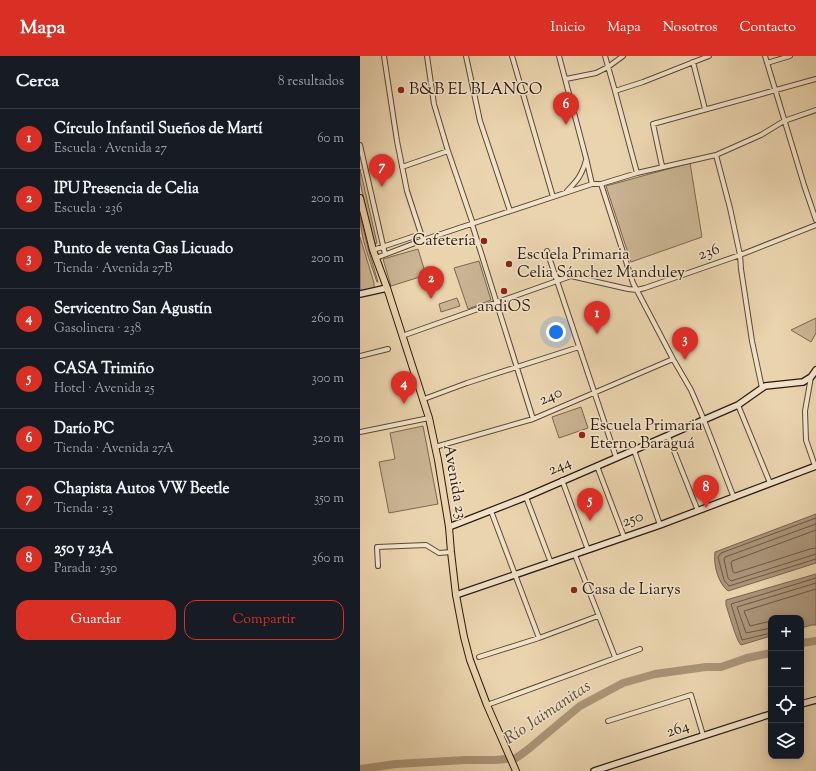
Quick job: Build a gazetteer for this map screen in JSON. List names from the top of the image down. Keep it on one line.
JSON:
{"streets":{"main road":["Avenida 23"],"street":["236","240","244","250","264"]},"crossings":[["240","Avenida 23"],["244","Avenida 23"],["Avenida 23","250"]],"water":["Río Jaimanitas"],"places":["B&B EL BLANCO","Cafetería","Escuela Primaria Celia Sánchez Manduley","andiOS","Escuela Primaria Eterno Baraguá","Casa de Liarys"],"page":{"header":"Mapa","nav":["Inicio","Mapa","Nosotros","Contacto"],"heading":["Cerca","8 resultados"],"pins":["6","7","2","1","3","4","8","5"],"list":[{"mark":"1","name":"Círculo Infantil Sueños de Martí","note":"Escuela · Avenida 27","value":"60 m"},{"mark":"2","name":"IPU Presencia de Celia","note":"Escuela · 236","value":"200 m"},{"mark":"3","name":"Punto de venta Gas Licuado","note":"Tienda · Avenida 27B","value":"200 m"},{"mark":"4","name":"Servicentro San Agustín","note":"Gasolinera · 238","value":"260 m"},{"mark":"5","name":"CASA Trimiño","note":"Hotel · Avenida 25","value":"300 m"},{"mark":"6","name":"Darío PC","note":"Tienda · Avenida 27A","value":"320 m"},{"mark":"7","name":"Chapista Autos VW Beetle","note":"Tienda · 23","value":"350 m"},{"mark":"8","name":"250 y 23A","note":"Parada · 250","value":"360 m"}],"buttons":["Guardar","Compartir"],"map_buttons":["+","−"]}}
